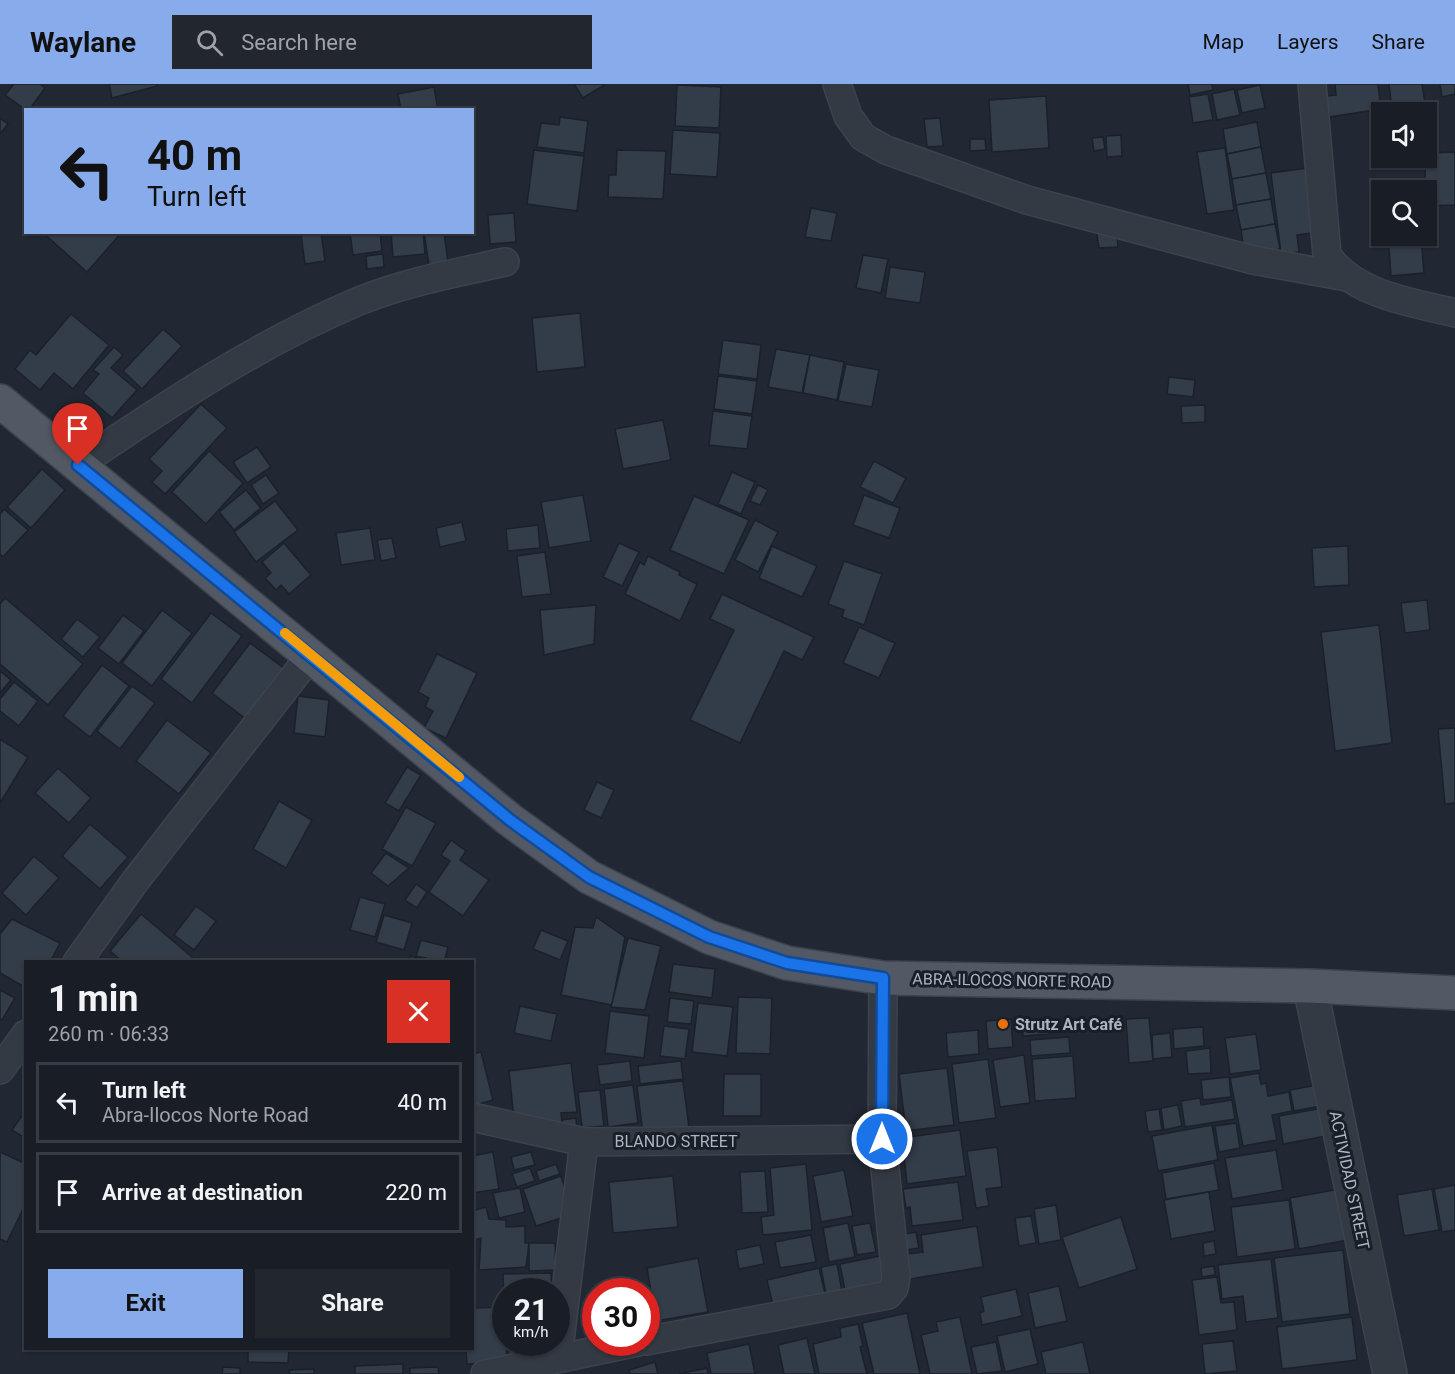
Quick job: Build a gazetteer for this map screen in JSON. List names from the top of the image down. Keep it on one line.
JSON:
{"streets":{"main road":["ABRA-ILOCOS NORTE ROAD"],"street":["BLANDO STREET","ACTIVIDAD STREET"]},"crossings":[["ABRA-ILOCOS NORTE ROAD","ACTIVIDAD STREET"]],"places":["Strutz Art Café"],"page":{"header":"Waylane","search":"Search here","nav":["Map","Layers","Share"],"turn":["40 m","Turn left"],"heading":["1 min","260 m · 06:33"],"list":[{"name":"Turn left","note":"Abra-Ilocos Norte Road","value":"40 m"},{"name":"Arrive at destination","value":"220 m"}],"buttons":["Exit","Share"],"speed":"21 km/h","limit":"30"}}
